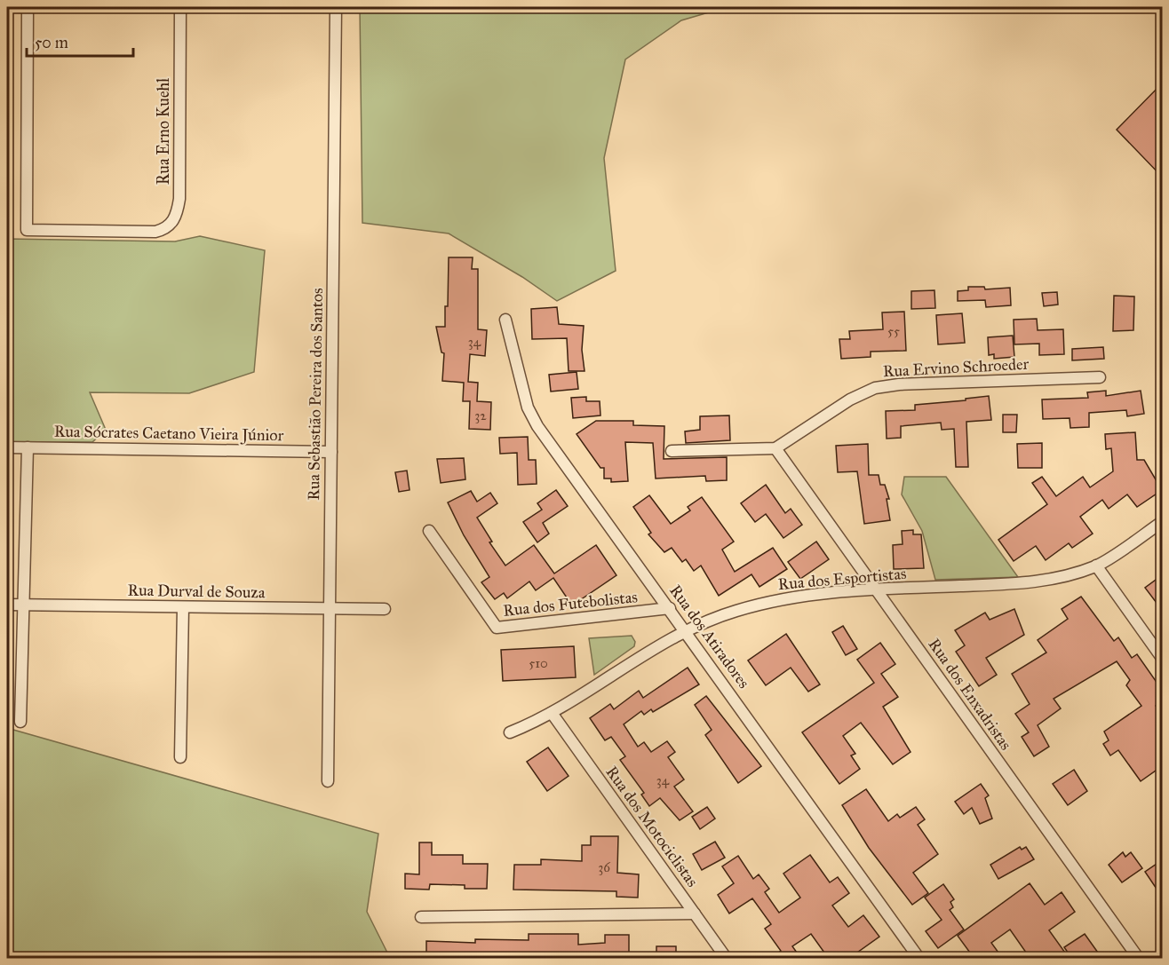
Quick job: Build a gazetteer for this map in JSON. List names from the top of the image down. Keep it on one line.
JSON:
{"streets":{"street":["Rua Erno Kuehl","Rua Ervino Schroeder","Rua Sebastião Pereira dos Santos","Rua Sócrates Caetano Vieira Júnior","Rua dos Esportistas","Rua Durval de Souza","Rua dos Futebolistas","Rua dos Atiradores","Rua dos Enxadristas","Rua dos Motociclistas"]},"crossings":[["Rua Ervino Schroeder","Rua dos Enxadristas"],["Rua Sebastião Pereira dos Santos","Rua Sócrates Caetano Vieira Júnior"],["Rua Sebastião Pereira dos Santos","Rua Durval de Souza"],["Rua dos Esportistas","Rua dos Atiradores"],["Rua dos Esportistas","Rua dos Enxadristas"],["Rua dos Esportistas","Rua dos Motociclistas"],["Rua dos Futebolistas","Rua dos Atiradores"]],"house_numbers":["55","34","32","510","34","36"],"scale_bar":"50 m"}
